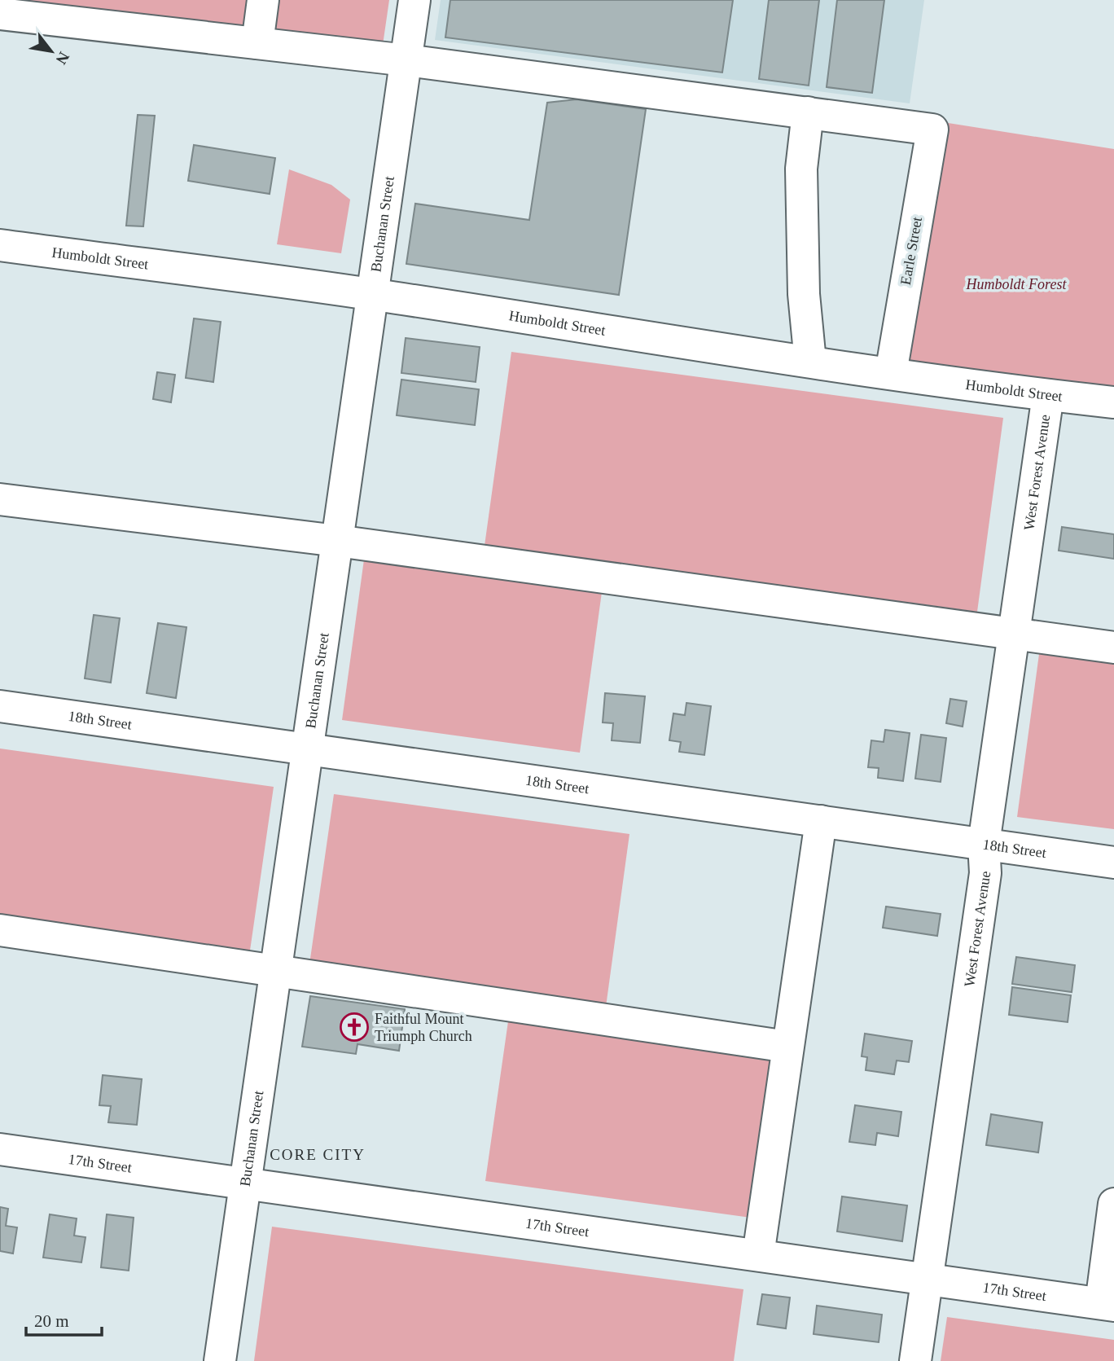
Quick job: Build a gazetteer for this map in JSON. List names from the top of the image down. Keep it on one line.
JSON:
{"streets":{"street":["Buchanan Street","Earle Street","Humboldt Street","West Forest Avenue","18th Street","17th Street"]},"crossings":[["Buchanan Street","Humboldt Street"],["Buchanan Street","18th Street"],["Buchanan Street","17th Street"],["Earle Street","Humboldt Street"],["Humboldt Street","West Forest Avenue"],["West Forest Avenue","18th Street"],["West Forest Avenue","17th Street"]],"districts":["CORE CITY"],"parks":["Humboldt Forest"],"places":{"church":["Faithful Mount Triumph Church"]},"scale_bar":"20 m","north":"bottom right"}
